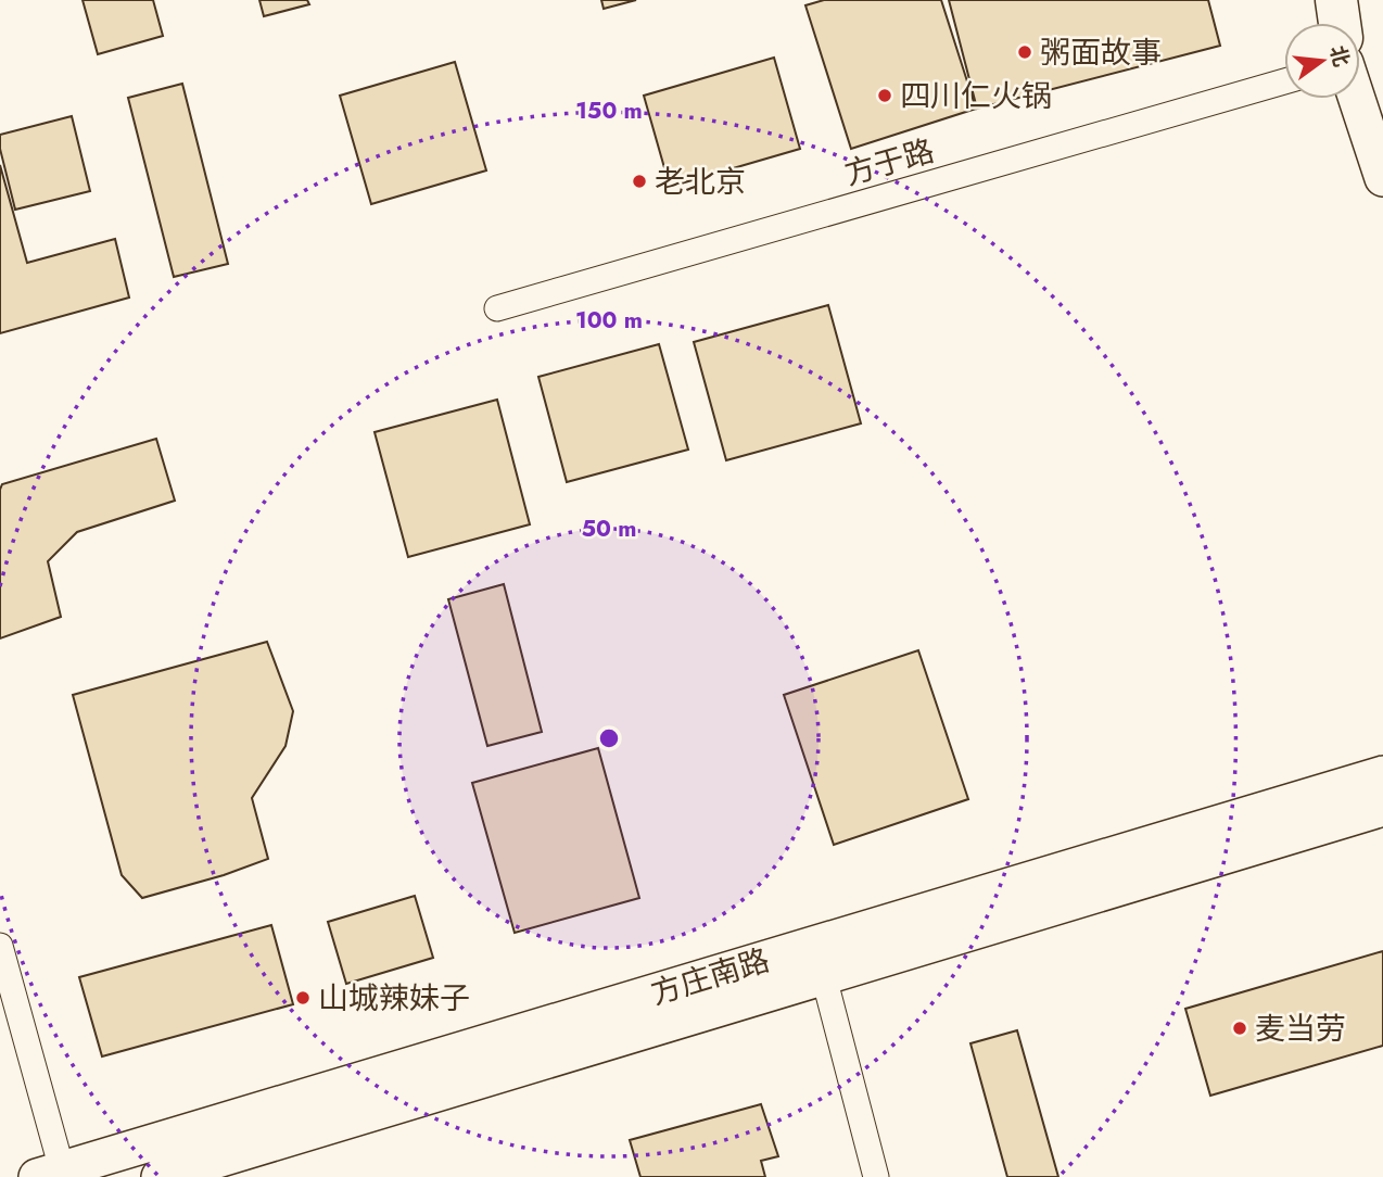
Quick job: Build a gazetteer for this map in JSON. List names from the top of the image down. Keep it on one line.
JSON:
{"streets":{"main road":["方庄南路"],"street":["方于路"]},"places":["粥面故事","四川仁火锅","老北京","山城辣妹子","麦当劳"],"north":"right","rings":["150 m","100 m","50 m"]}
